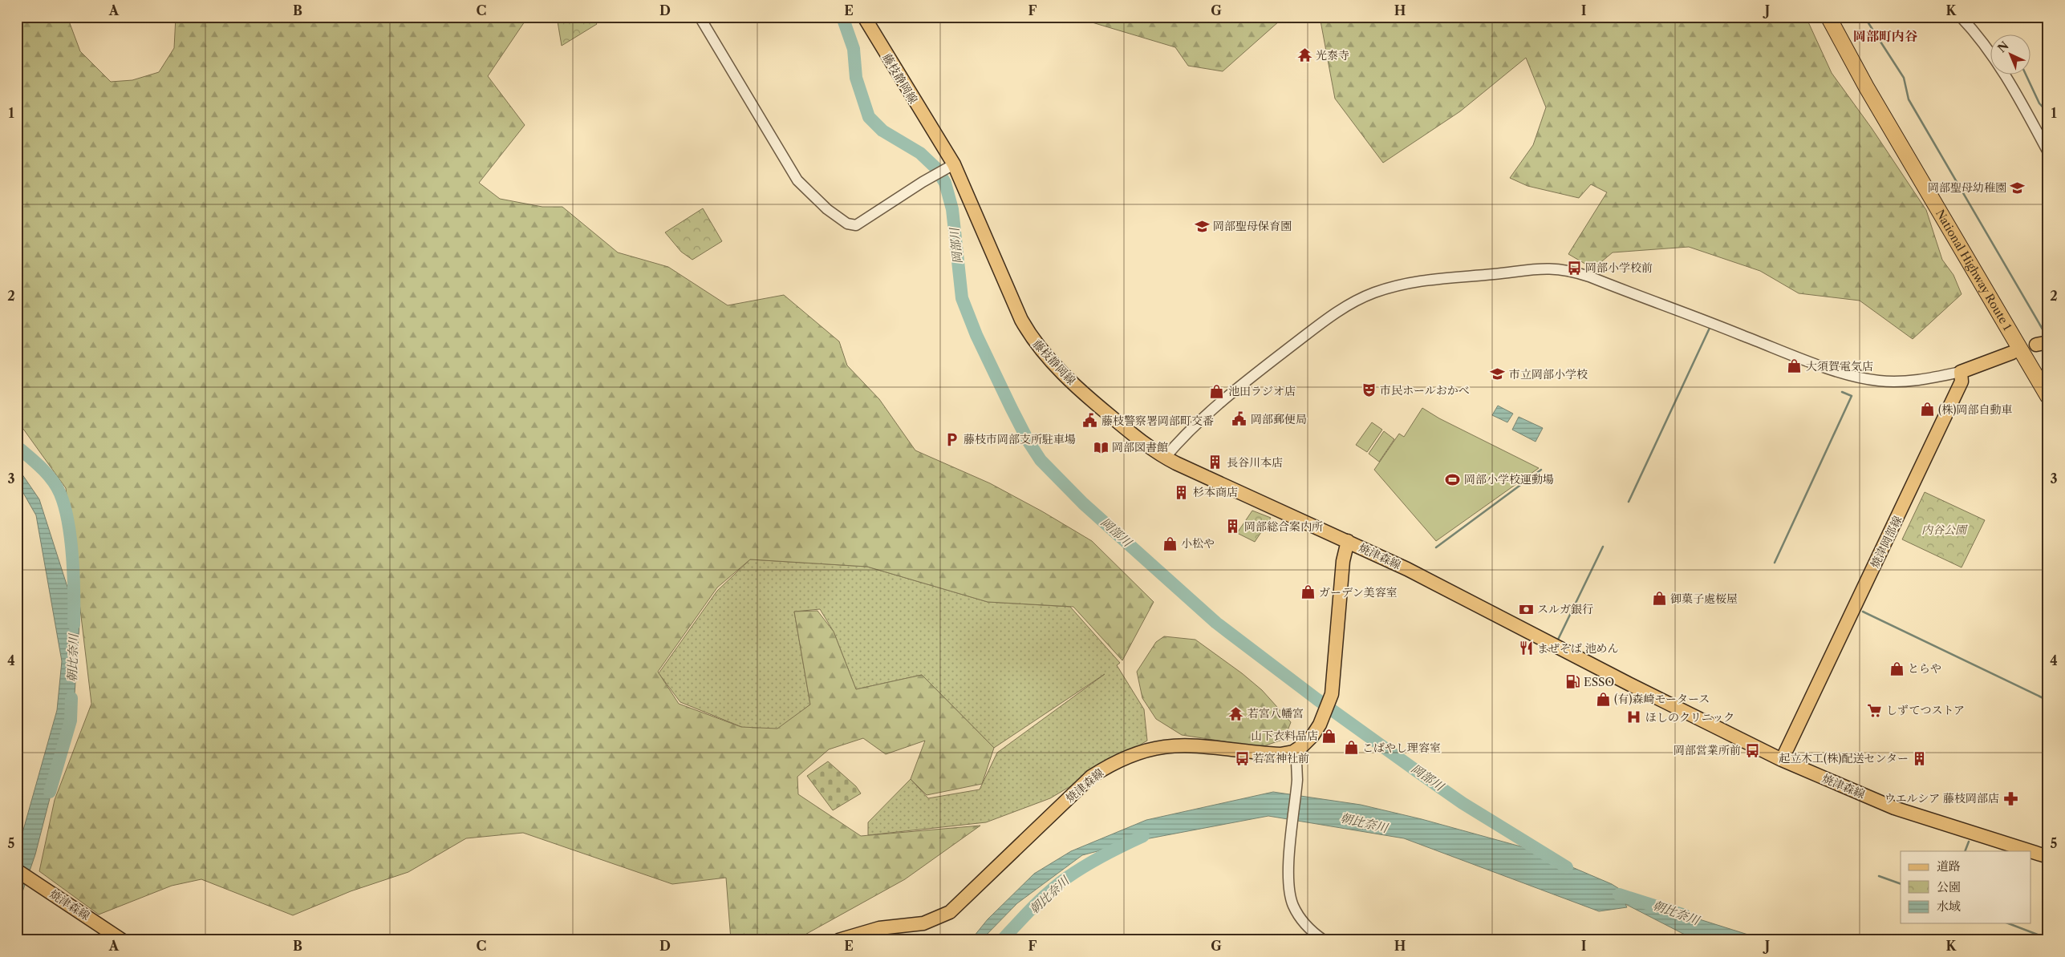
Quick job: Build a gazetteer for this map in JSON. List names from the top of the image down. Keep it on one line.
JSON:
{"streets":{"highway":["National Highway Route 1"],"main road":["藤枝静岡線","焼津岡部線","焼津森線"]},"crossings":[["藤枝静岡線","焼津森線"],["焼津岡部線","焼津森線"]],"districts":["岡部町内谷"],"water":["岡部川","朝比奈川"],"parks":["内谷公園"],"places":{"temple":["光泰寺","若宮八幡宮"],"school or university":["岡部聖母幼稚園","岡部聖母保育園","市立岡部小学校"],"bus stop":["岡部小学校前","岡部営業所前","若宮神社前"],"shop":["大須賀電気店","池田ラジオ店","(株)岡部自動車","小松や","ガーデン美容室","御菓子處桜屋","とらや","(有)森崎モータース","山下衣料品店","こばやし理容室"],"theatre":["市民ホールおかべ"],"public building":["岡部郵便局","藤枝警察署岡部町交番"],"parking":["藤枝市岡部支所駐車場"],"library":["岡部図書館"],"building":["長谷川本店","杉本商店","岡部総合案内所","起立木工(株)配送センター"],"sports":["岡部小学校運動場"],"bank":["スルガ銀行"],"restaurant":["まぜそば 池めん"],"fuel station":["ESSO"],"supermarket":["しずてつストア"],"hospital":["ほしのクリニック"],"pharmacy":["ウエルシア 藤枝岡部店"]},"legend":["道路","公園","水域"],"north":"top left","grid":{"columns":["A","B","C","D","E","F","G","H","I","J","K"],"rows":["1","2","3","4","5"]}}
